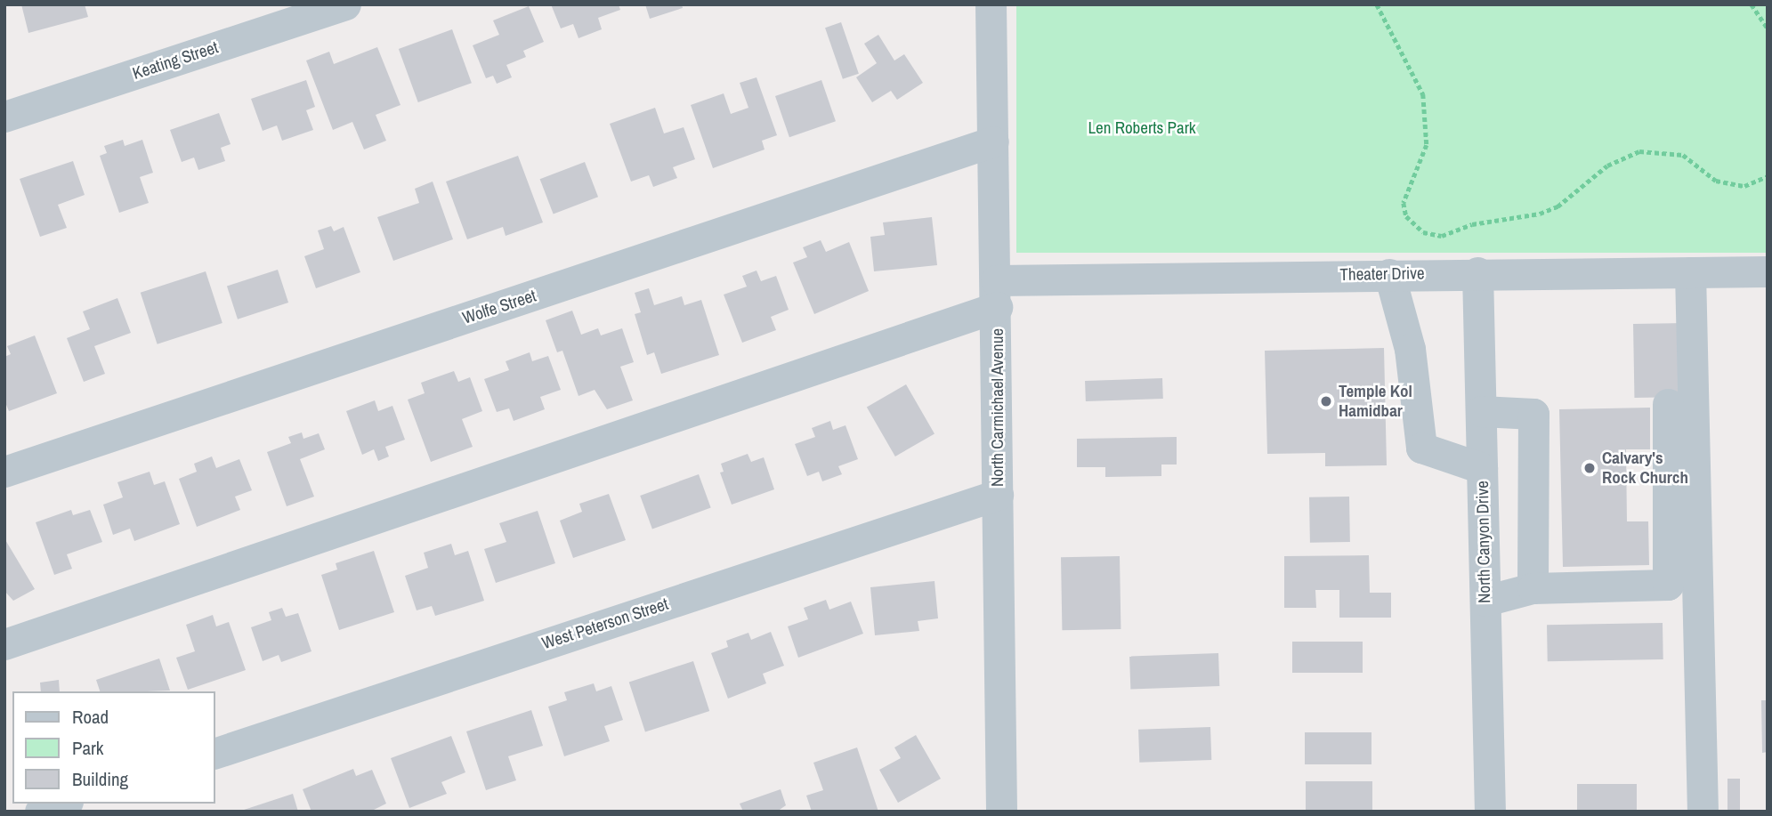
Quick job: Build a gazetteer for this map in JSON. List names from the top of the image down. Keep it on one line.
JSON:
{"streets":{"street":["Keating Street","Theater Drive","Wolfe Street","North Carmichael Avenue","North Canyon Drive","West Peterson Street"]},"crossings":[["Theater Drive","North Carmichael Avenue"],["Theater Drive","North Canyon Drive"],["Wolfe Street","North Carmichael Avenue"],["North Carmichael Avenue","West Peterson Street"]],"parks":["Len Roberts Park"],"places":["Temple Kol Hamidbar","Calvary's Rock Church"],"legend":["Road","Park","Building"]}
